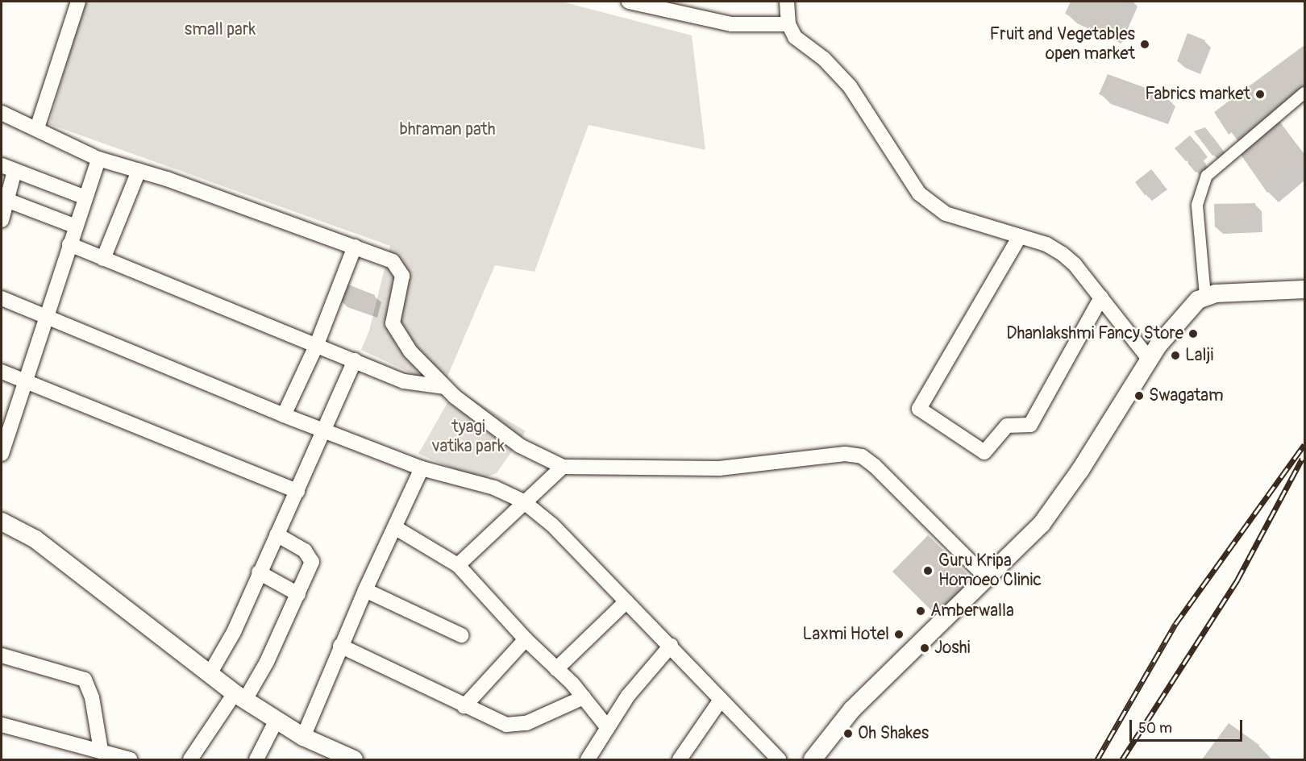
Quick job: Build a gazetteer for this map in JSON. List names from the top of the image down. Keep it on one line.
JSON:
{"parks":["small park","bhraman path","tyagi vatika park"],"places":["Fruit and Vegetables open market","Fabrics market","Dhanlakshmi Fancy Store","Lalji","Swagatam","Guru Kripa Homoeo Clinic","Amberwalla","Laxmi Hotel","Joshi","Oh Shakes"],"scale_bar":"50 m"}
